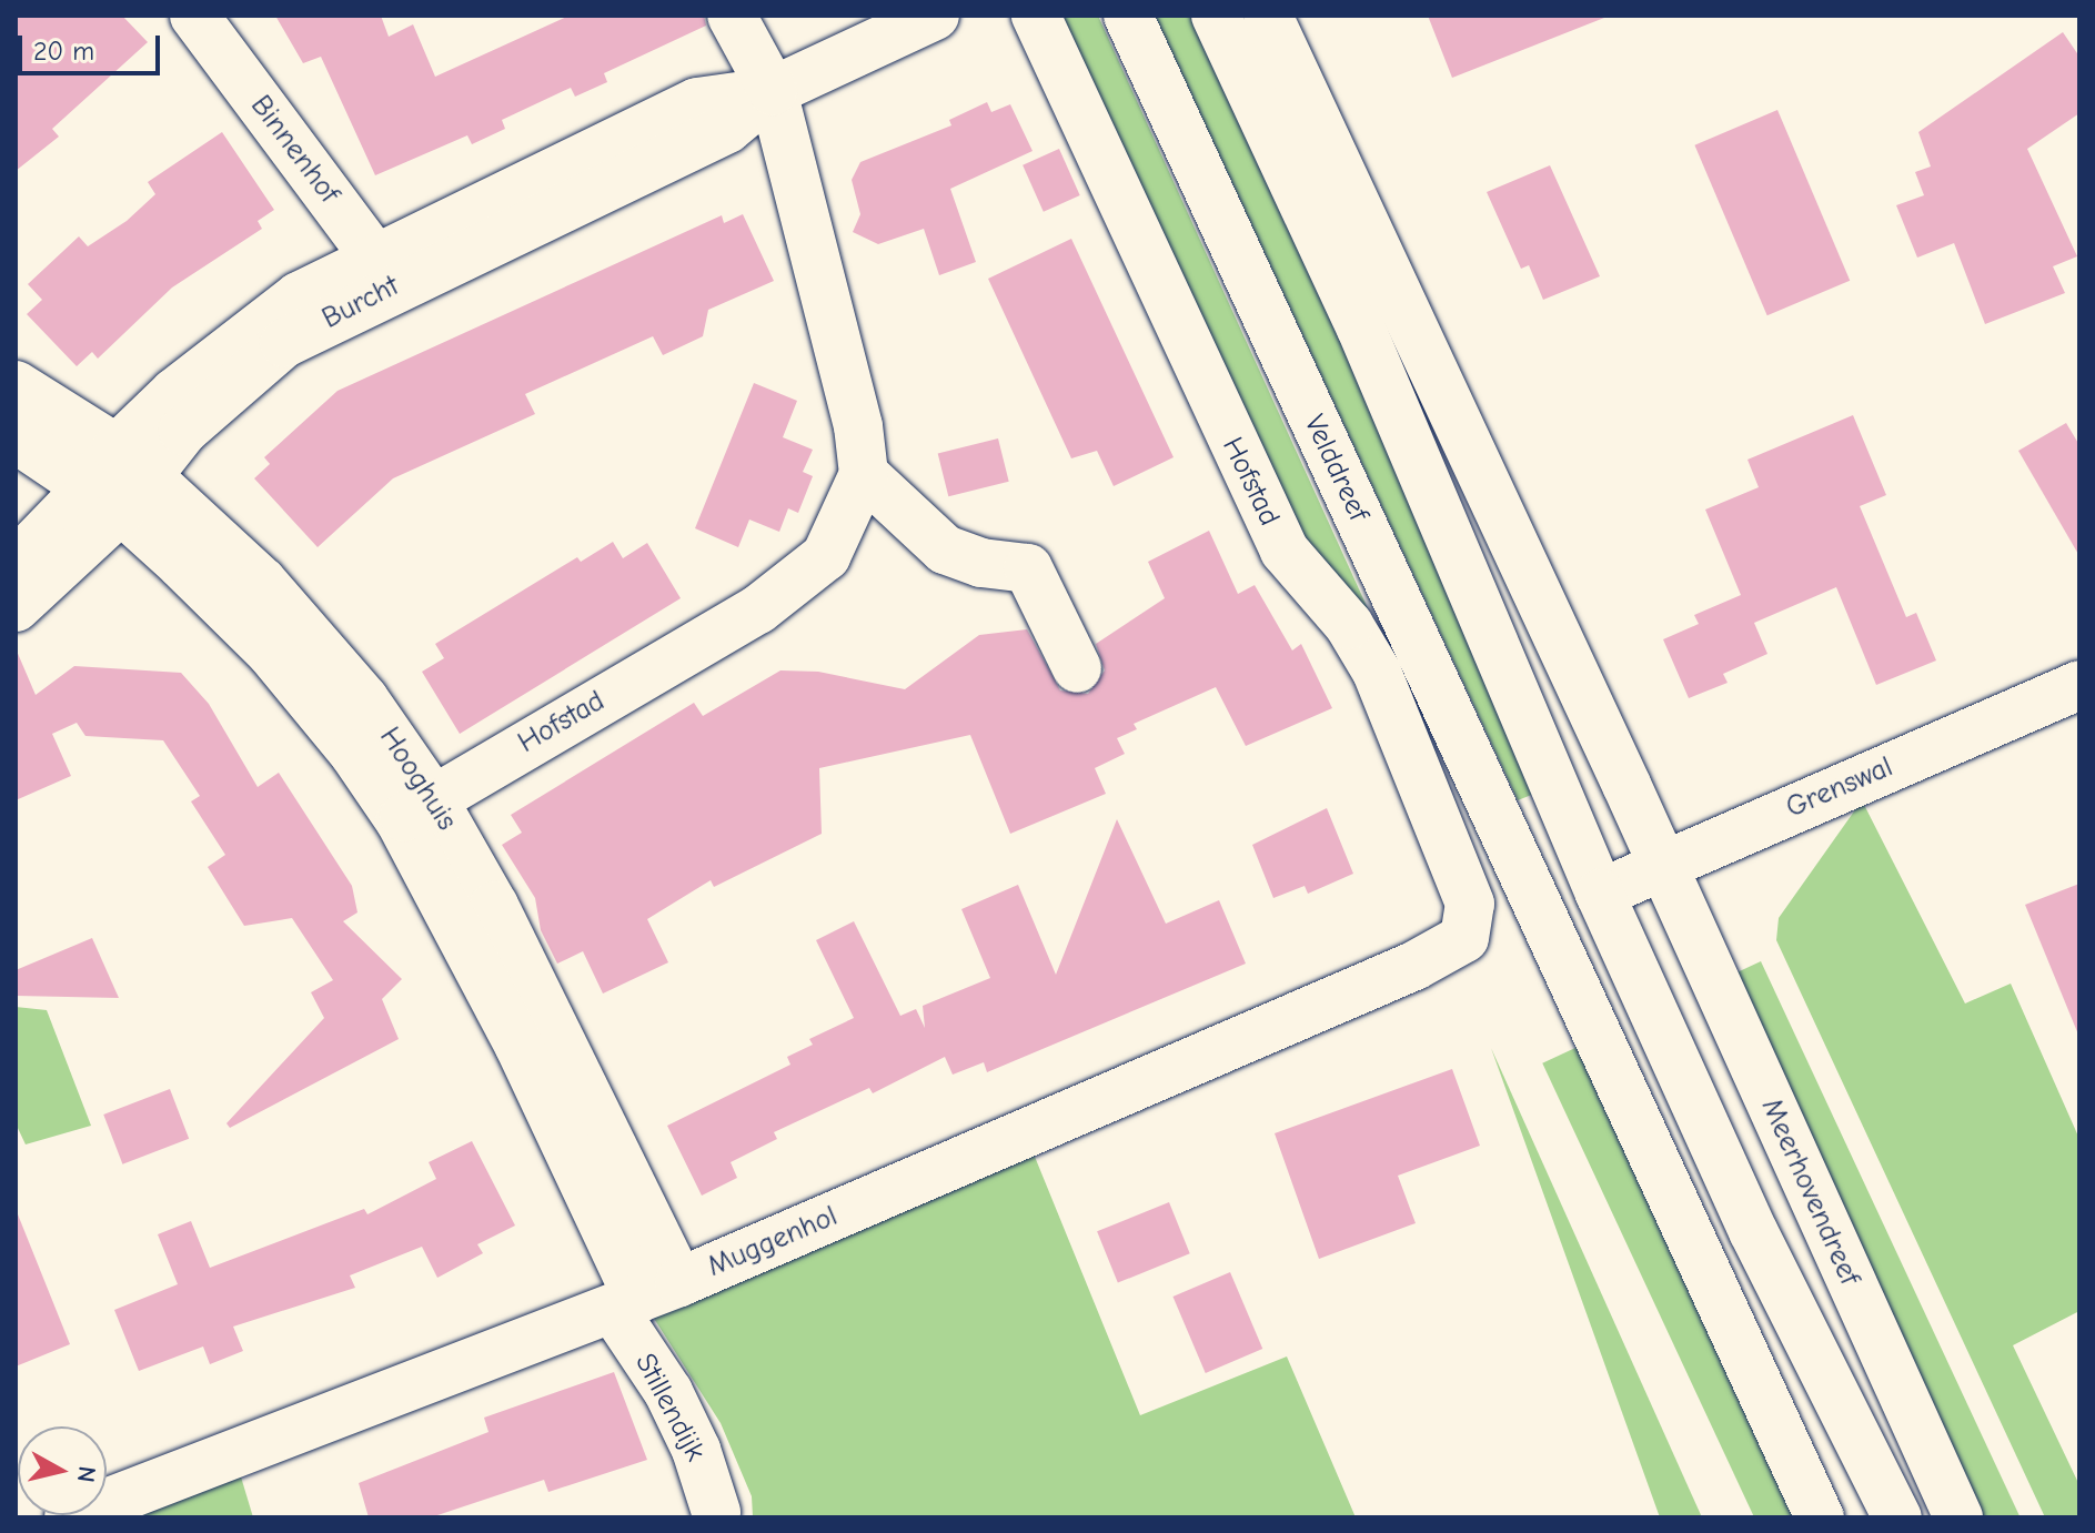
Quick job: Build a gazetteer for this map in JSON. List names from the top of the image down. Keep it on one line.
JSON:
{"streets":{"street":["Binnenhof","Burcht","Velddreef","Hofstad","Hooghuis","Grenswal","Meerhovendreef","Muggenhol","Stillendijk"]},"crossings":[["Binnenhof","Burcht"],["Burcht","Hooghuis"],["Hofstad","Hooghuis"],["Hofstad","Muggenhol"],["Hooghuis","Muggenhol"],["Hooghuis","Stillendijk"],["Grenswal","Meerhovendreef"],["Muggenhol","Stillendijk"]],"scale_bar":"20 m","north":"right"}
